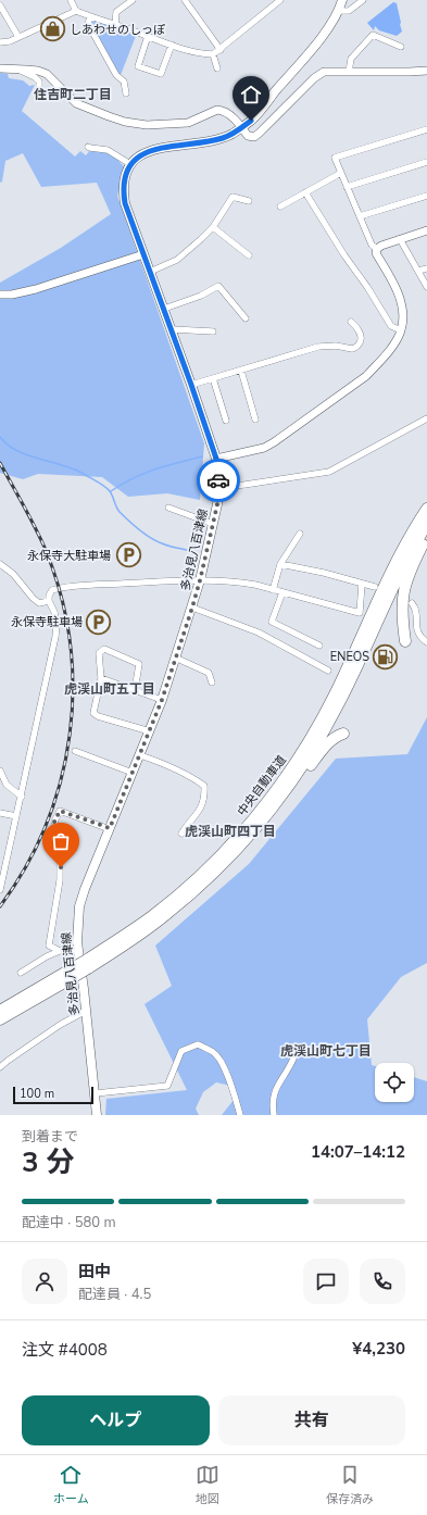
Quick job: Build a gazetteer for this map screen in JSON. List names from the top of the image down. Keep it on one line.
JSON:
{"streets":{"highway":["中央自動車道"],"main road":["多治見八百津線"]},"districts":["住吉町二丁目","虎渓山町五丁目","虎渓山町四丁目","虎渓山町七丁目"],"places":{"shop":["しあわせのしっぽ"],"parking":["永保寺大駐車場","永保寺駐車場"],"fuel station":["ENEOS"]},"scale_bar":"100 m","page":{"scale":"100 m","heading":["3 分","到着まで","14:07–14:12"],"panel":["田中","配達員 · 4.5","注文 #4008","¥4,230"],"bar":"配達中 · 580 m","buttons":["ヘルプ","共有"],"tabs":["ホーム","地図","保存済み"]}}
